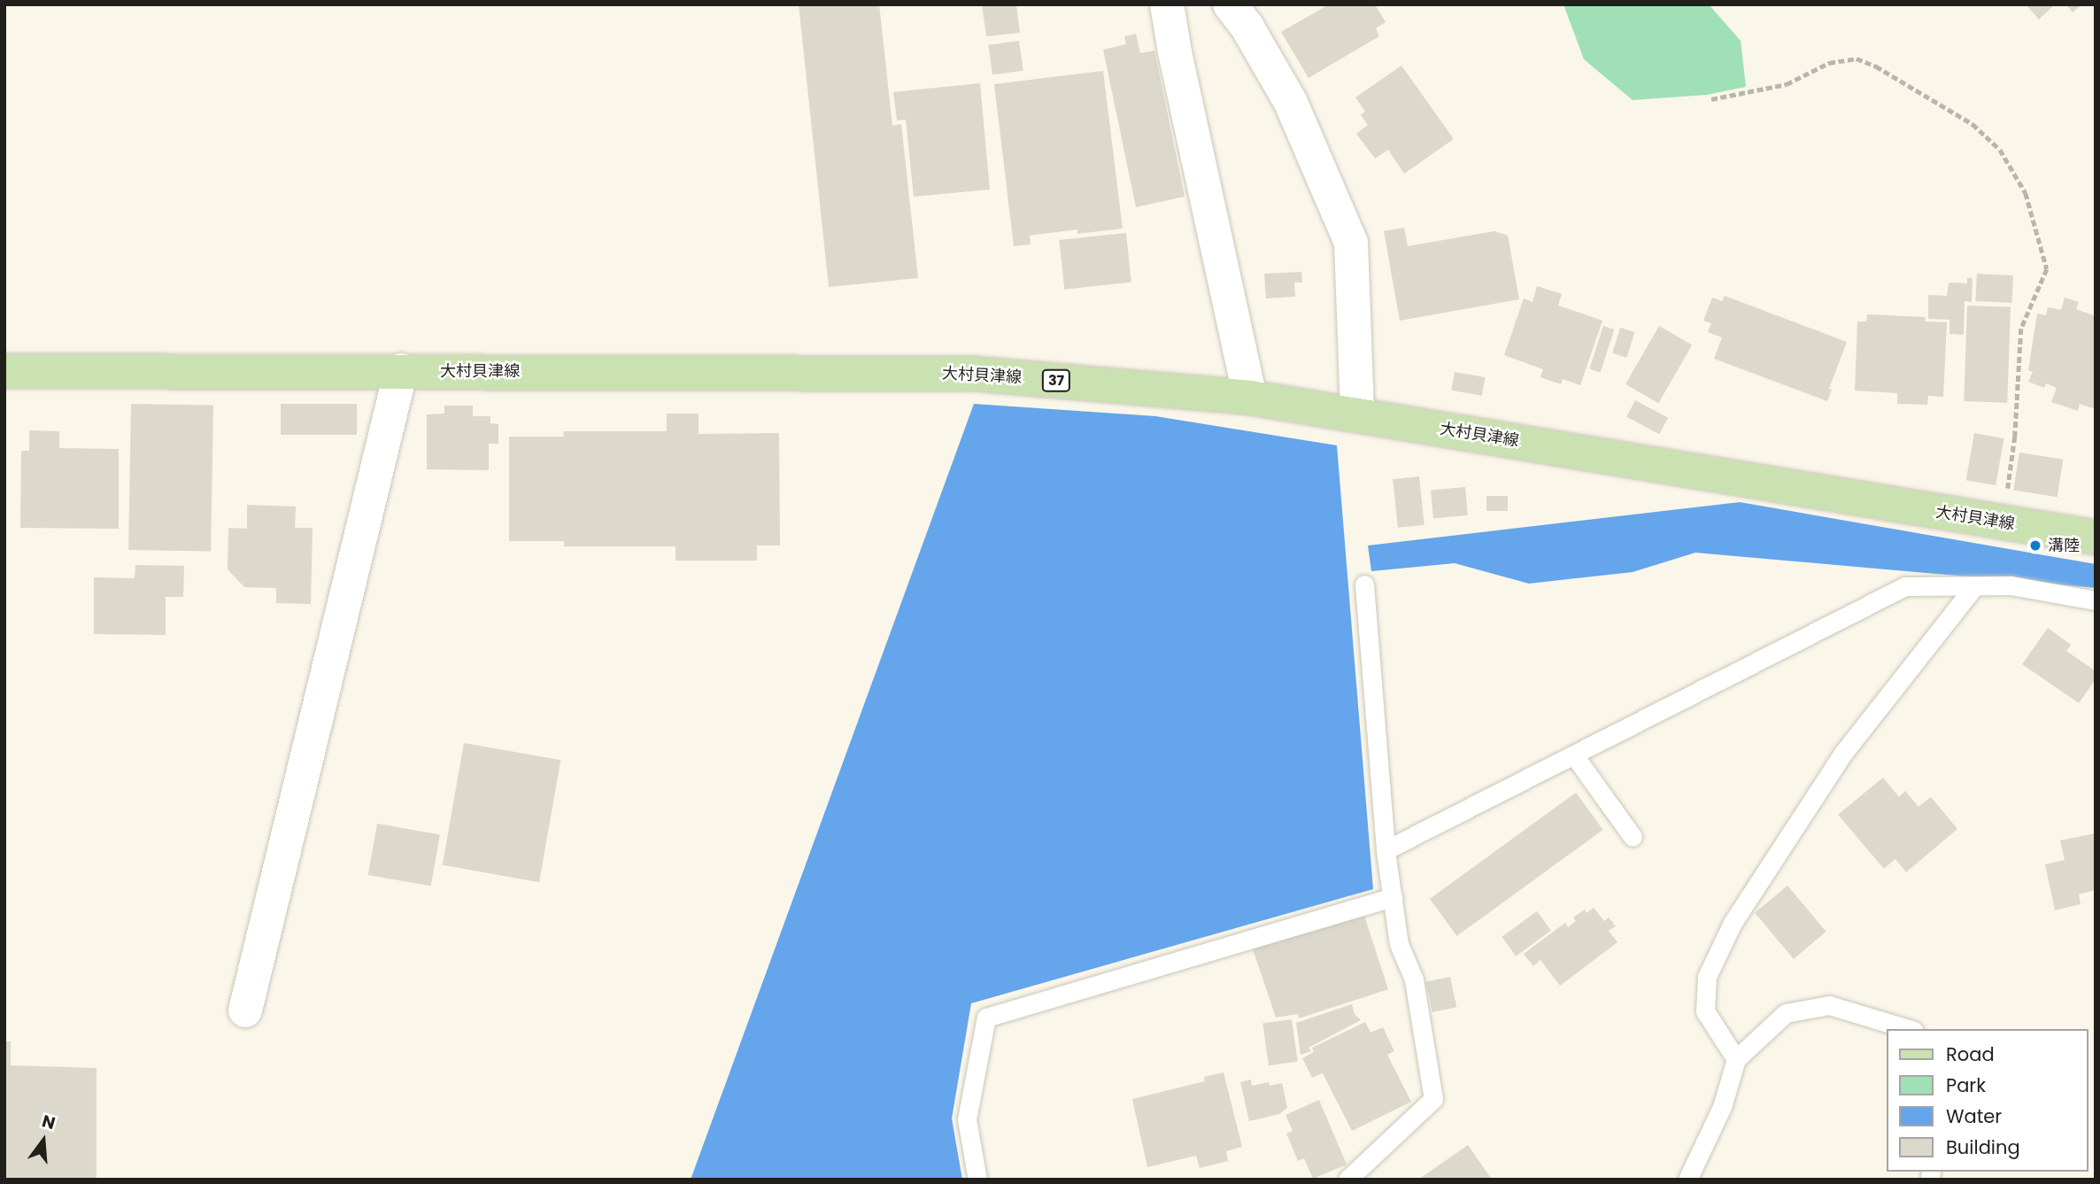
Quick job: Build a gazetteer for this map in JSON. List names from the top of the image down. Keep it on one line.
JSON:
{"streets":{"main road":["大村貝津線","37"]},"places":["溝陸"],"legend":["Road","Park","Water","Building"],"north":"top"}
